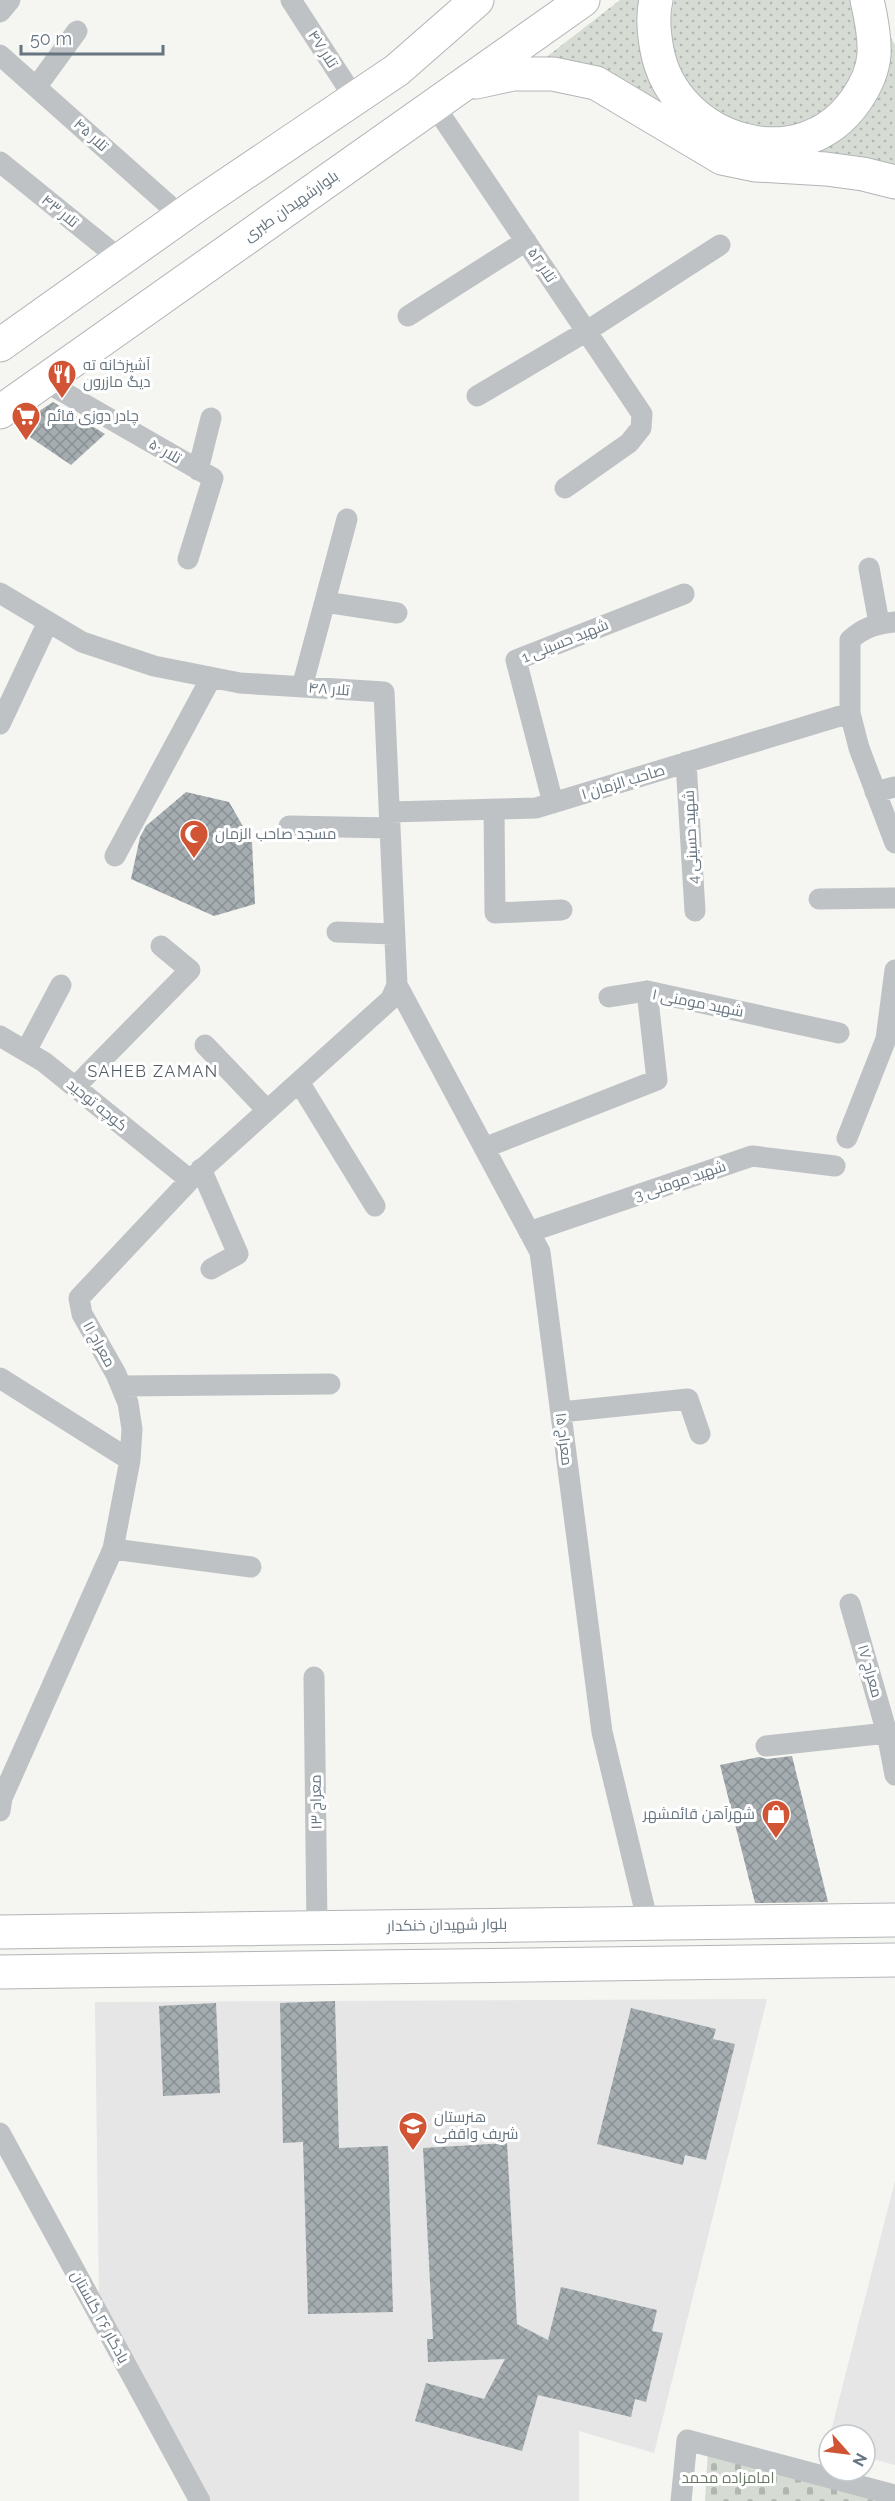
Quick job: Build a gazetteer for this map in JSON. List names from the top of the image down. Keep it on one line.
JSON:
{"streets":{"highway":["بلوارشهیدان طبری","بلوار شهیدان خنکدار"],"street":["تلار ۴۷","تلار ۴۵","تلار ۴۳","تلار ۵۲","تلار ۵۰","شهید حسینی 1","تلار ۴۸","صاحب الزمان ۱","شهید حسینی 4","شهید مومنی ۱","کوچه توحید","شهید مومنی 3","معراج ۱۱","معراج ۱۵","معراج ۱۷","معراج ۱۳","یادگار ۲۶ گلستان"]},"crossings":[["بلوارشهیدان طبری","تلار ۵۲"],["بلوارشهیدان طبری","تلار ۵۰"],["شهید حسینی 1","صاحب الزمان ۱"],["تلار ۴۸","صاحب الزمان ۱"],["تلار ۴۸","معراج ۱۱"],["تلار ۴۸","معراج ۱۵"],["صاحب الزمان ۱","شهید حسینی 4"],["شهید مومنی ۱","معراج ۱۵"],["کوچه توحید","معراج ۱۱"],["شهید مومنی 3","معراج ۱۵"],["معراج ۱۱","معراج ۱۵"],["معراج ۱۵","بلوار شهیدان خنکدار"],["معراج ۱۳","بلوار شهیدان خنکدار"]],"districts":["SAHEB ZAMAN"],"parks":["امامزاده محمد"],"places":{"restaurant":["آشپزخانه ته دیگ مازرون"],"supermarket":["چادر دوزی قائم"],"mosque":["مسجد صاحب الزمان"],"shop":["شهرآهن قائمشهر"],"school or university":["هنرستان شریف واقفی"]},"scale_bar":"50 m","north":"bottom right"}
